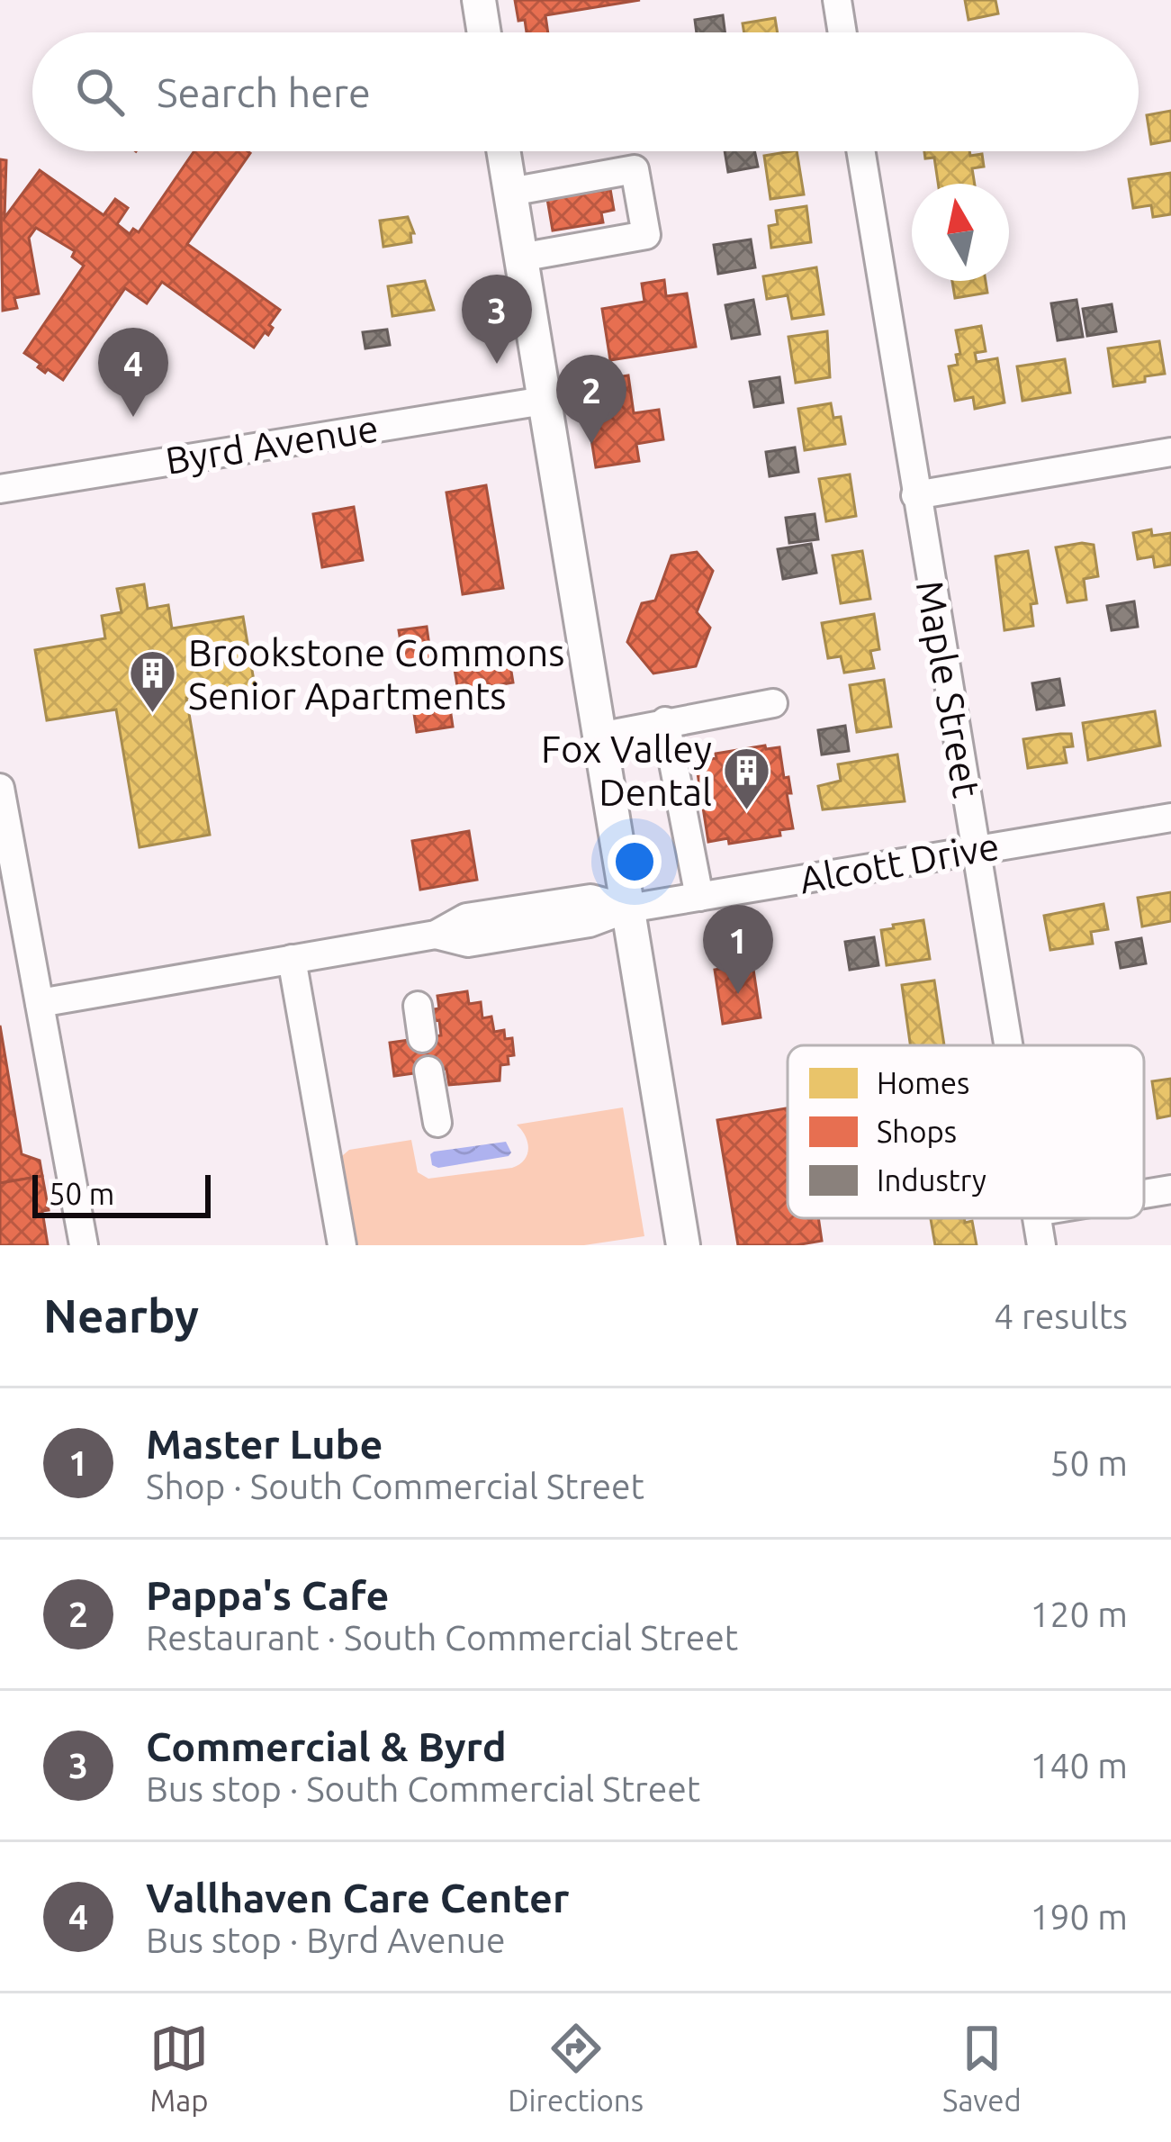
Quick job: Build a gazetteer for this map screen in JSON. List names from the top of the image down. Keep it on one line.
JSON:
{"streets":{"street":["Byrd Avenue","Maple Street","Alcott Drive"]},"crossings":[["Maple Street","Alcott Drive"]],"places":{"building":["Brookstone Commons Senior Apartments","Fox Valley Dental"]},"legend":["Homes","Shops","Industry"],"scale_bar":"50 m","north":"top","page":{"search":"Search here","pins":["3","4","2","1"],"scale":"50 m","heading":["Nearby","4 results"],"list":[{"mark":"1","name":"Master Lube","note":"Shop · South Commercial Street","value":"50 m"},{"mark":"2","name":"Pappa's Cafe","note":"Restaurant · South Commercial Street","value":"120 m"},{"mark":"3","name":"Commercial & Byrd","note":"Bus stop · South Commercial Street","value":"140 m"},{"mark":"4","name":"Vallhaven Care Center","note":"Bus stop · Byrd Avenue","value":"190 m"}],"nav":["Map","Directions","Saved"]}}
